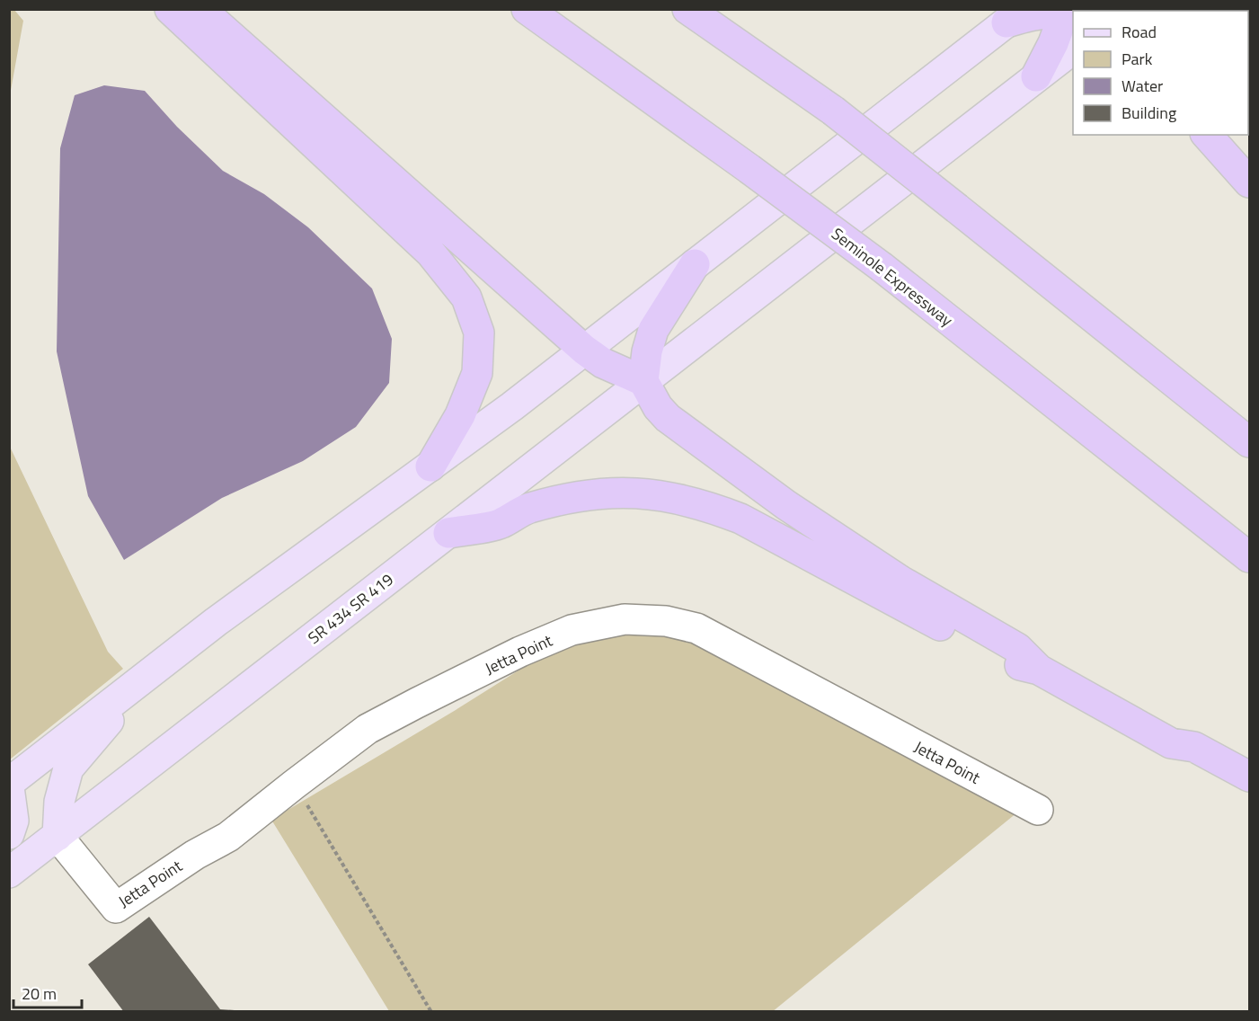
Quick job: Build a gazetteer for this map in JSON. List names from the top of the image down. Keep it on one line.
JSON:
{"streets":{"highway":["Seminole Expressway"],"main road":["SR 434 SR 419"],"street":["Jetta Point"]},"crossings":[["SR 434 SR 419","Jetta Point"]],"legend":["Road","Park","Water","Building"],"scale_bar":"20 m"}
